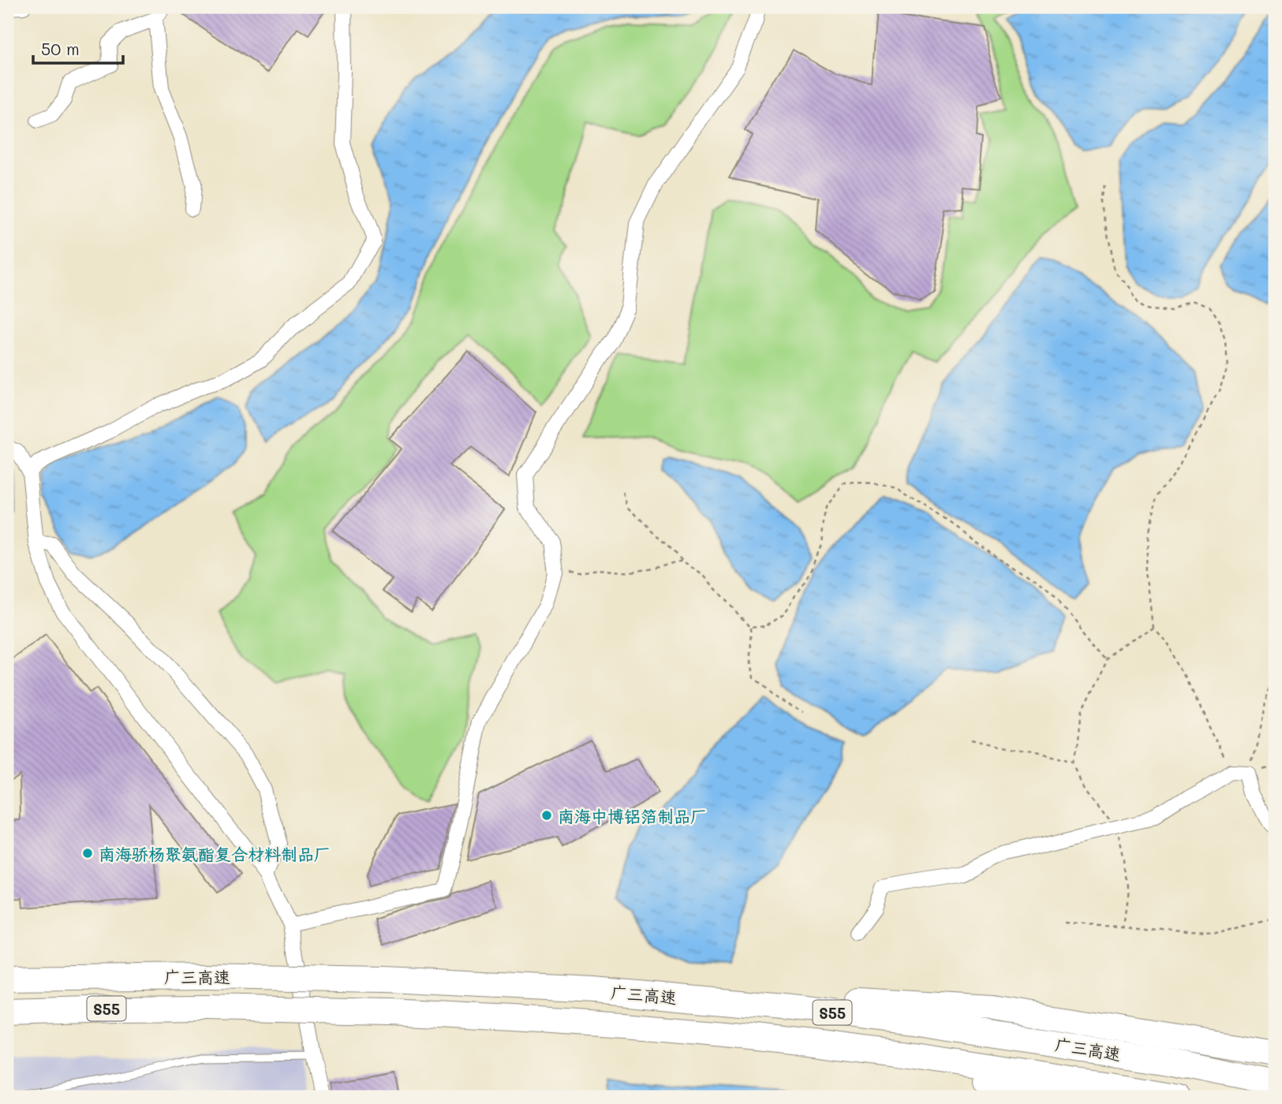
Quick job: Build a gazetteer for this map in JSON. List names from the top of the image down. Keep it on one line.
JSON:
{"streets":{"highway":["广三高速","S55"]},"places":["南海中博铝箔制品厂","南海骄杨聚氨酯复合材料制品厂"],"scale_bar":"50 m"}
